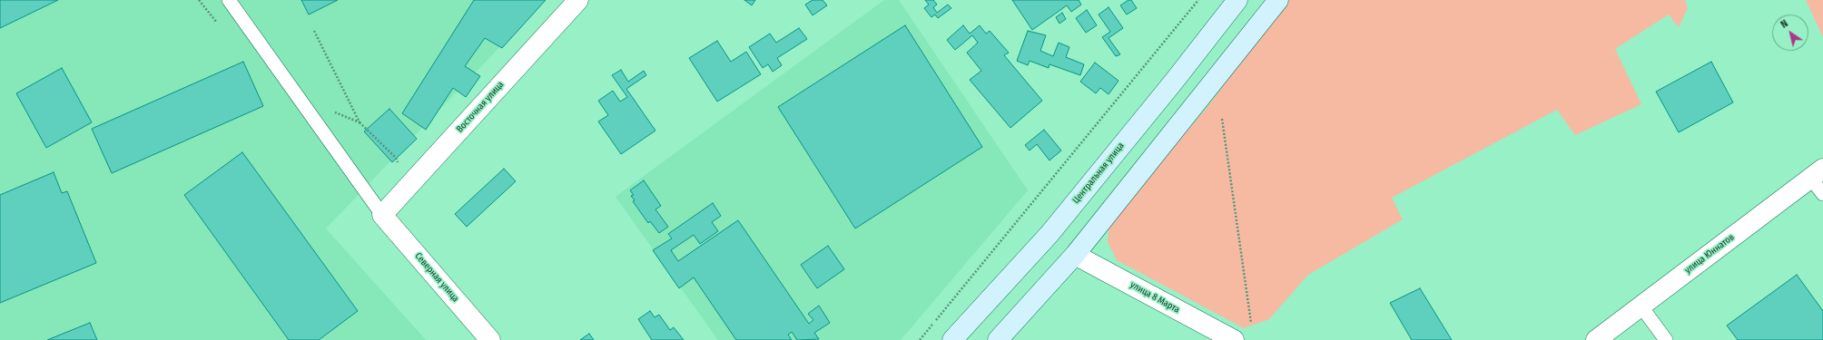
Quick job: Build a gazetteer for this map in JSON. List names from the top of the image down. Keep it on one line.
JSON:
{"streets":{"main road":["Центральная улица"],"street":["Восточная улица","улица Юннатов","Северная улица","улица 8 Марта"]},"crossings":[["Восточная улица","Северная улица"]],"north":"top left"}
